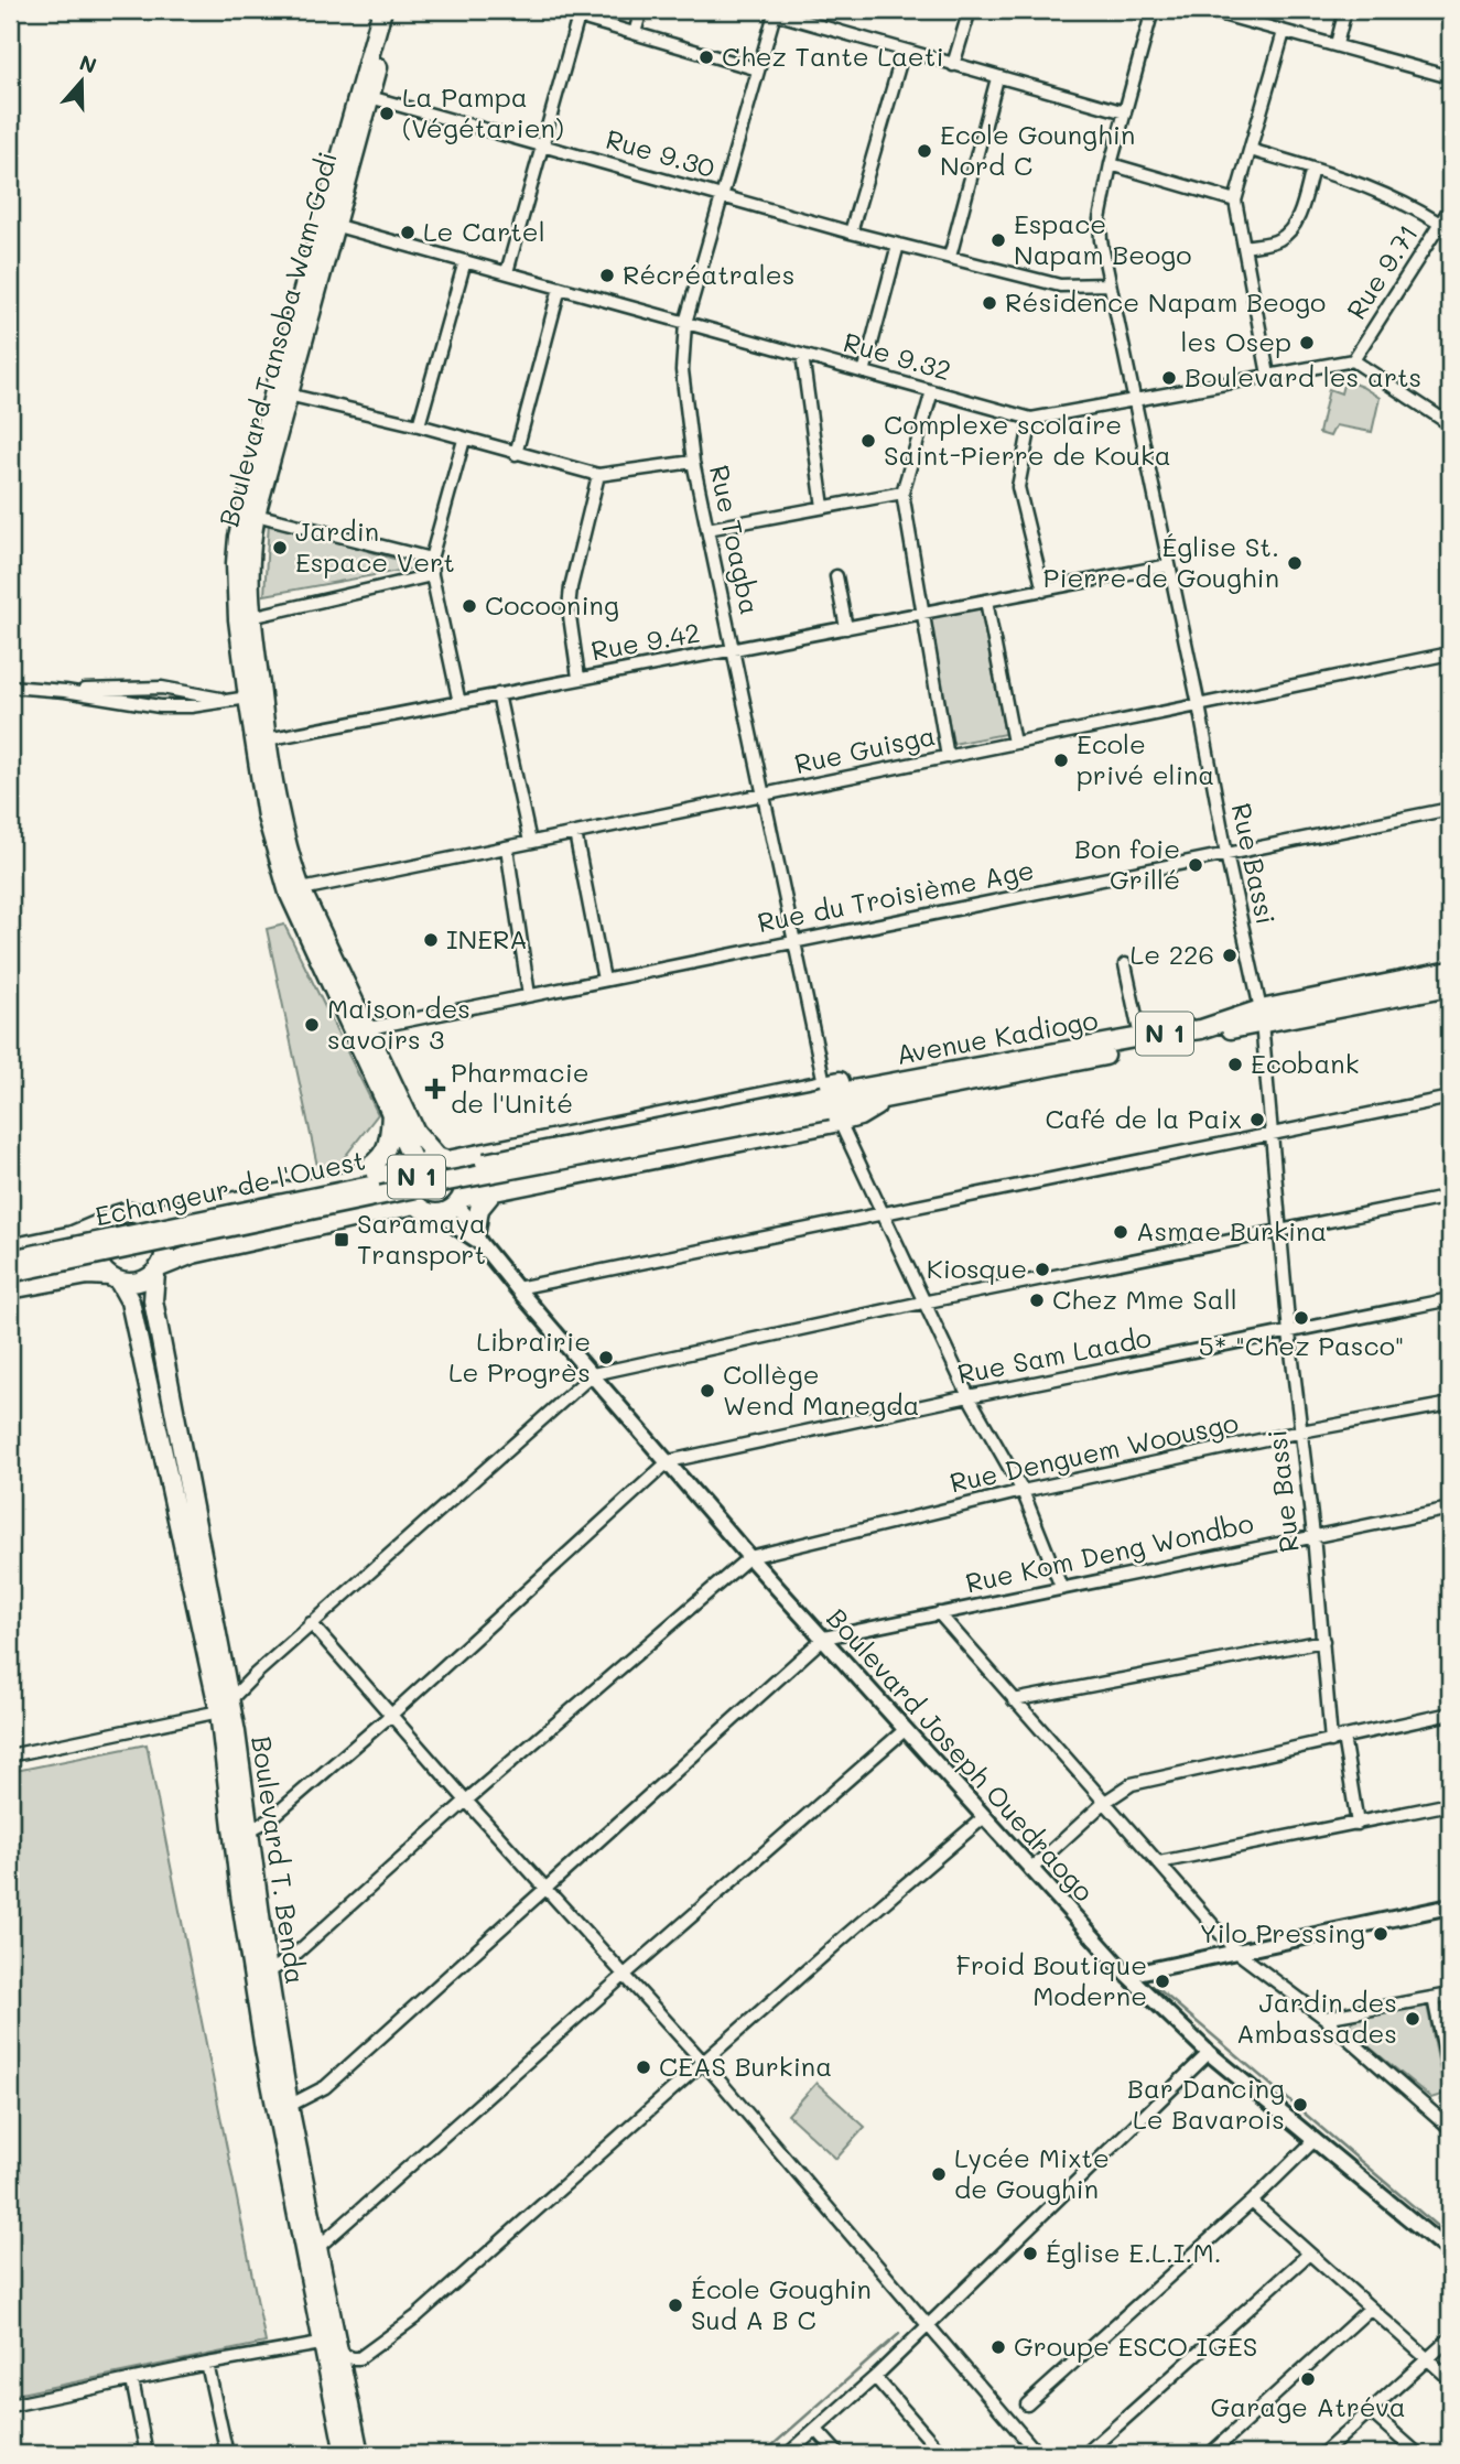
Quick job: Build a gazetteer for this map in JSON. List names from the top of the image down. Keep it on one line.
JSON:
{"streets":{"main road":["Boulevard Tansoba Wam-Godi","N 1","Avenue Kadiogo","Echangeur de l'Ouest","Boulevard T. Benda"],"street":["Rue 9.30","Rue 9.71","Rue 9.32","Rue Toagba","Rue 9.42","Rue Guisga","Rue Bassi","Rue du Troisième Age","Rue Sam Laado","Rue Denguem Woousgo","Rue Kom Deng Wondbo","Boulevard Joseph Ouedraogo"]},"crossings":[["Rue 9.30","Boulevard Tansoba Wam-Godi"],["Rue 9.30","Rue Toagba"],["Rue 9.71","Rue 9.32"],["Boulevard Tansoba Wam-Godi","Rue 9.32"],["Boulevard Tansoba Wam-Godi","Rue 9.42"],["Boulevard Tansoba Wam-Godi","Rue Guisga"],["Boulevard Tansoba Wam-Godi","Rue du Troisième Age"],["Boulevard Tansoba Wam-Godi","N 1"],["Boulevard Tansoba Wam-Godi","Boulevard Joseph Ouedraogo"],["Rue 9.32","Rue Toagba"],["Rue 9.32","Rue Bassi"],["Rue Toagba","Rue 9.42"],["Rue Toagba","Rue Guisga"],["Rue Toagba","Rue du Troisième Age"],["Rue Toagba","N 1"],["Rue Toagba","Avenue Kadiogo"],["Rue Toagba","Echangeur de l'Ouest"],["Rue Toagba","Rue Sam Laado"],["Rue Toagba","Rue Denguem Woousgo"],["Rue Toagba","Rue Kom Deng Wondbo"],["Rue 9.42","Rue Bassi"],["Rue Guisga","Rue Bassi"],["Rue Bassi","Rue du Troisième Age"],["Rue Bassi","Avenue Kadiogo"],["Rue Bassi","Rue Sam Laado"],["Rue Bassi","Rue Denguem Woousgo"],["Rue Bassi","Rue Kom Deng Wondbo"],["N 1","Avenue Kadiogo"],["N 1","Echangeur de l'Ouest"],["N 1","Boulevard Joseph Ouedraogo"],["N 1","Boulevard T. Benda"],["Avenue Kadiogo","Echangeur de l'Ouest"],["Rue Sam Laado","Boulevard Joseph Ouedraogo"],["Rue Denguem Woousgo","Boulevard Joseph Ouedraogo"],["Rue Kom Deng Wondbo","Boulevard Joseph Ouedraogo"]],"places":{"other":["Chez Tante Laeti","La Pampa (Végétarien)","Ecole Gounghin Nord C","Le Cartel","Espace Napam Beogo","Récréatrales","Résidence Napam Beogo","les Osep","Boulevard les arts","Complexe scolaire Saint-Pierre de Kouka","Jardin Espace Vert","Église St. Pierre de Goughin","Cocooning","Ecole privé elina","Bon foie Grillé","INERA","Le 226","Maison des savoirs 3","Ecobank","Café de la Paix","Asmae Burkina","Kiosque","Chez Mme Sall","5* \"Chez Pasco\"","Librairie Le Progrès","Collège Wend Manegda","Yilo Pressing","Froid Boutique Moderne","Jardin des Ambassades","CEAS Burkina","Bar Dancing Le Bavarois","Lycée Mixte de Goughin","Église E.L.I.M.","École Goughin Sud A B C","Groupe ESCO IGES","Garage Atréva"],"health":["Pharmacie de l'Unité"],"transit":["Saramaya Transport"]},"north":"top"}
